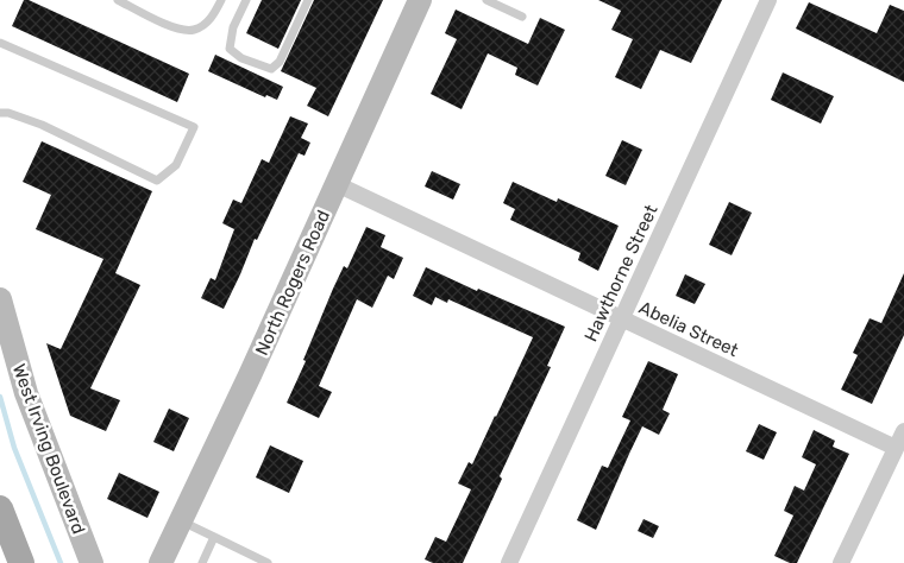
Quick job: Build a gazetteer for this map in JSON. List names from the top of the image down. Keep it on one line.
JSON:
{"streets":{"street":["Hawthorne Street","North Rogers Road","Abelia Street","West Irving Boulevard"]},"crossings":[["Hawthorne Street","Abelia Street"],["North Rogers Road","Abelia Street"]]}
